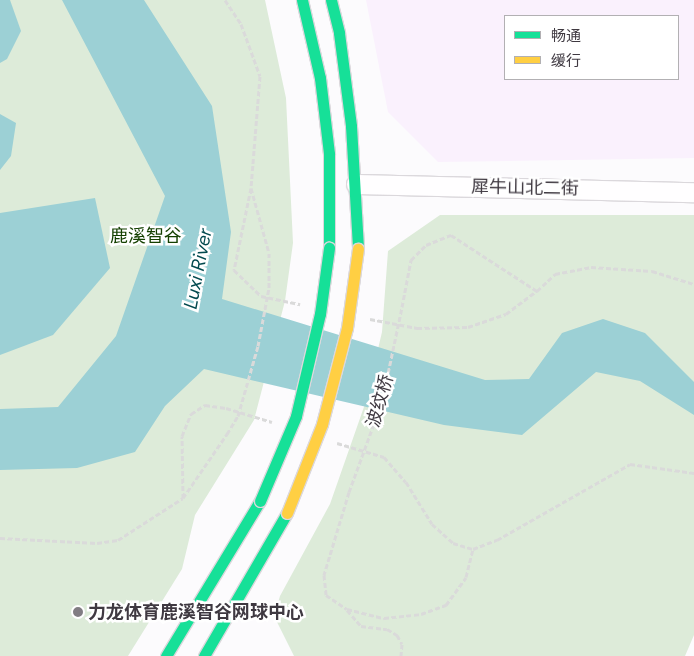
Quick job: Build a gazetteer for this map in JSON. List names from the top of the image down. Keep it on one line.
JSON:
{"streets":{"street":["犀牛山北二街"],"path":["波纹桥"]},"water":["Luxi River"],"parks":["鹿溪智谷"],"places":["力龙体育鹿溪智谷网球中心"],"legend":["畅通","缓行"]}
